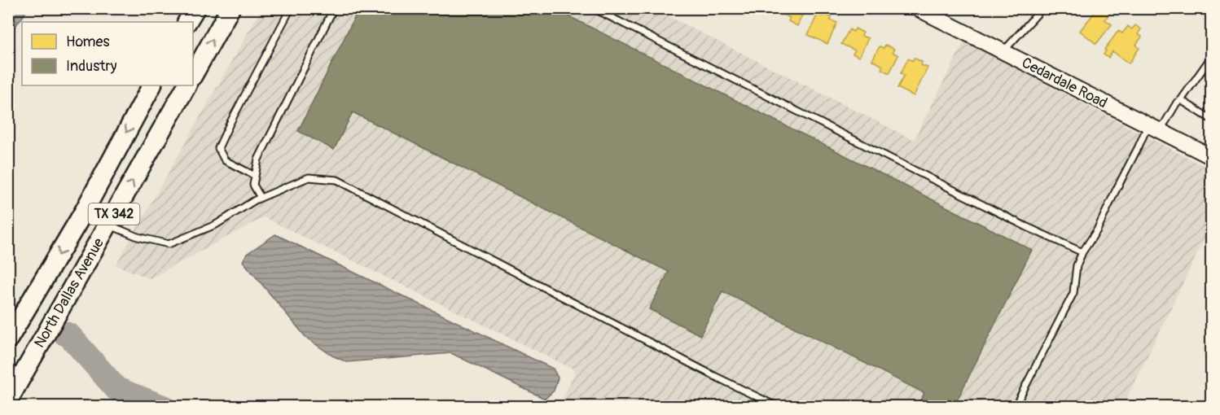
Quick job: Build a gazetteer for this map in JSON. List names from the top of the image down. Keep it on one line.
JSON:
{"streets":{"main road":["TX 342","North Dallas Avenue"],"street":["Cedardale Road"]},"legend":["Homes","Industry"]}
